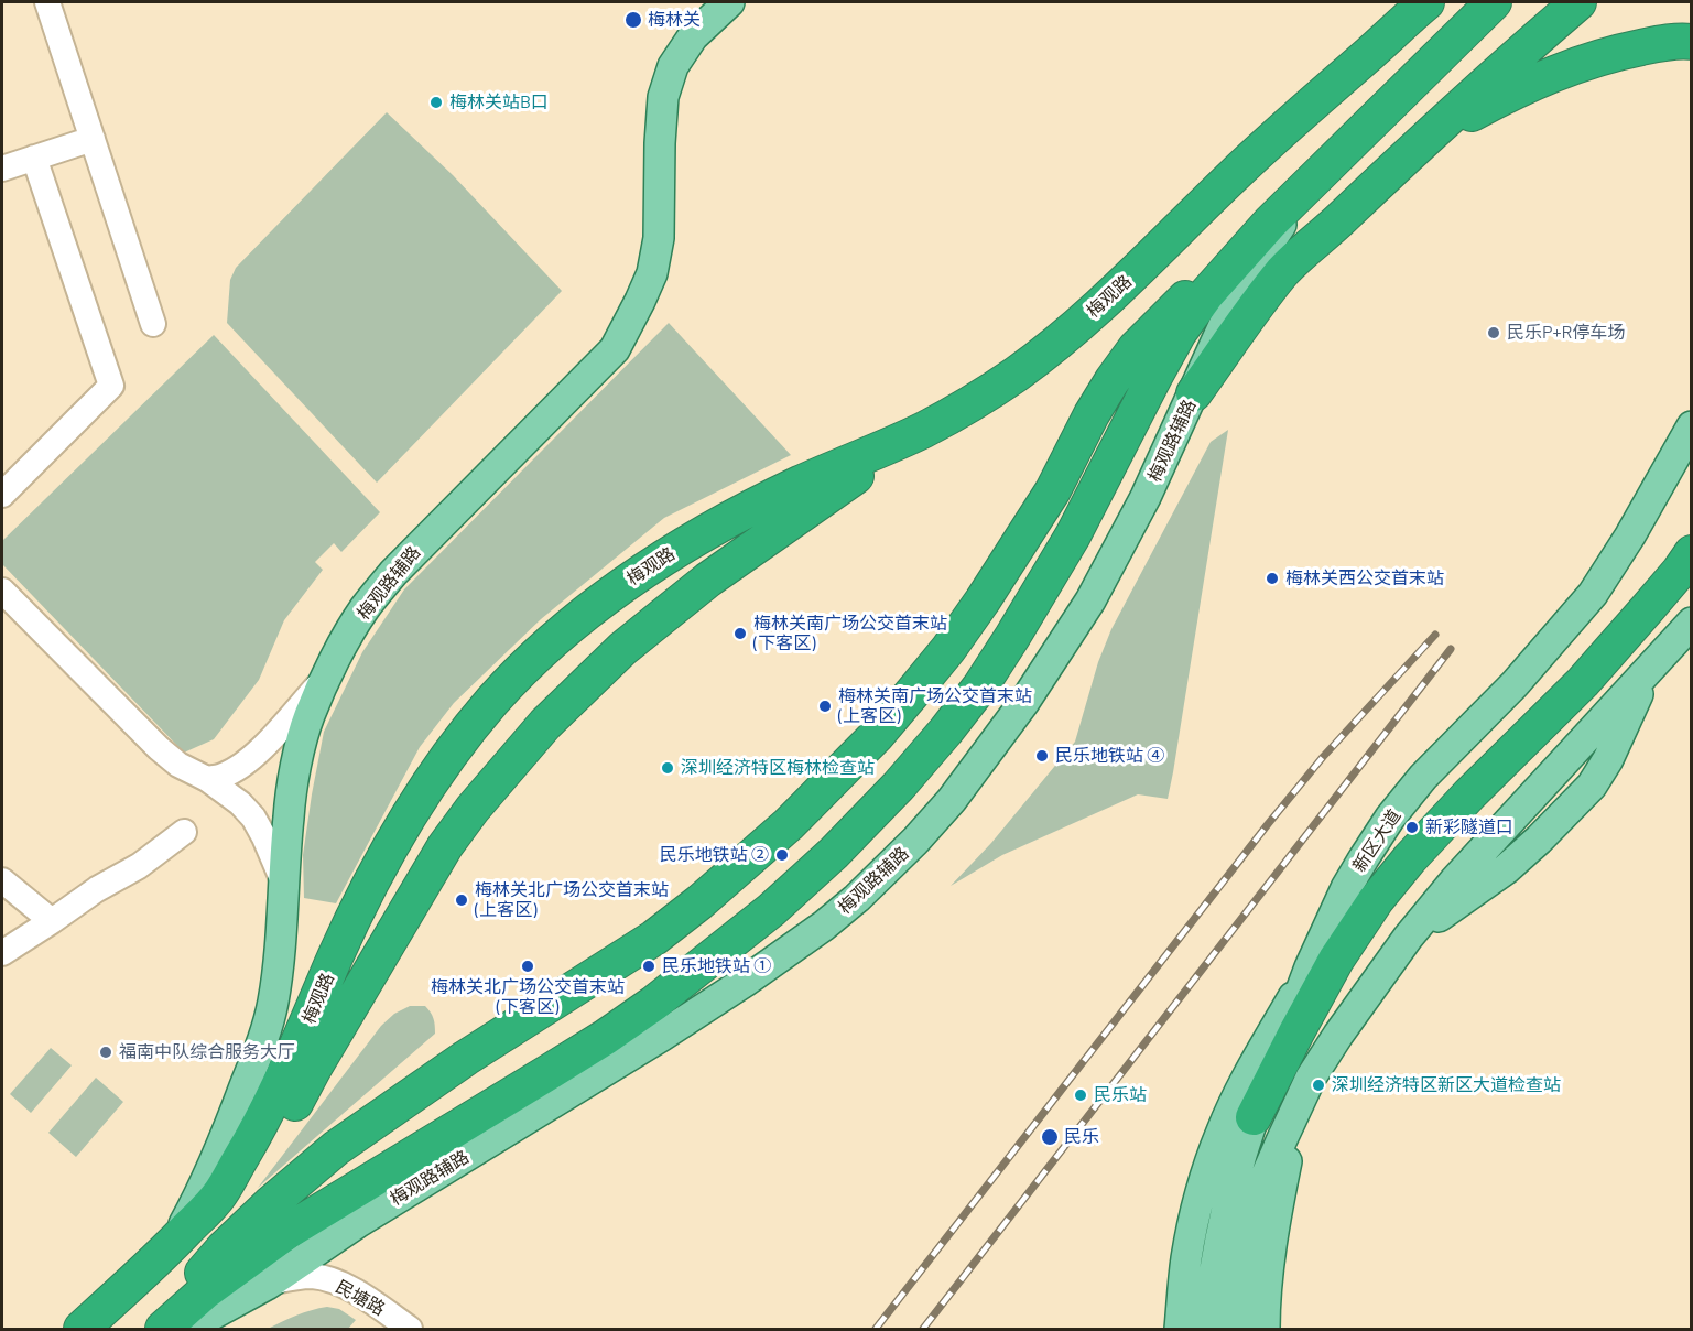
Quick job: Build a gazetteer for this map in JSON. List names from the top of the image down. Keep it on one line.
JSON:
{"streets":{"highway":["梅观路"],"main road":["梅观路辅路","新区大道"],"street":["民塘路"]},"crossings":[["梅观路","梅观路辅路"],["梅观路辅路","民塘路"]],"places":["梅林关","梅林关站B口","民乐P+R停车场","梅林关西公交首末站","梅林关南广场公交首末站 (下客区)","梅林关南广场公交首末站 (上客区)","民乐地铁站 ④","深圳经济特区梅林检查站","新彩隧道口","民乐地铁站 ②","梅林关北广场公交首末站 (上客区)","梅林关北广场公交首末站 (下客区)","民乐地铁站 ①","福南中队综合服务大厅","深圳经济特区新区大道检查站","民乐站","民乐"]}
